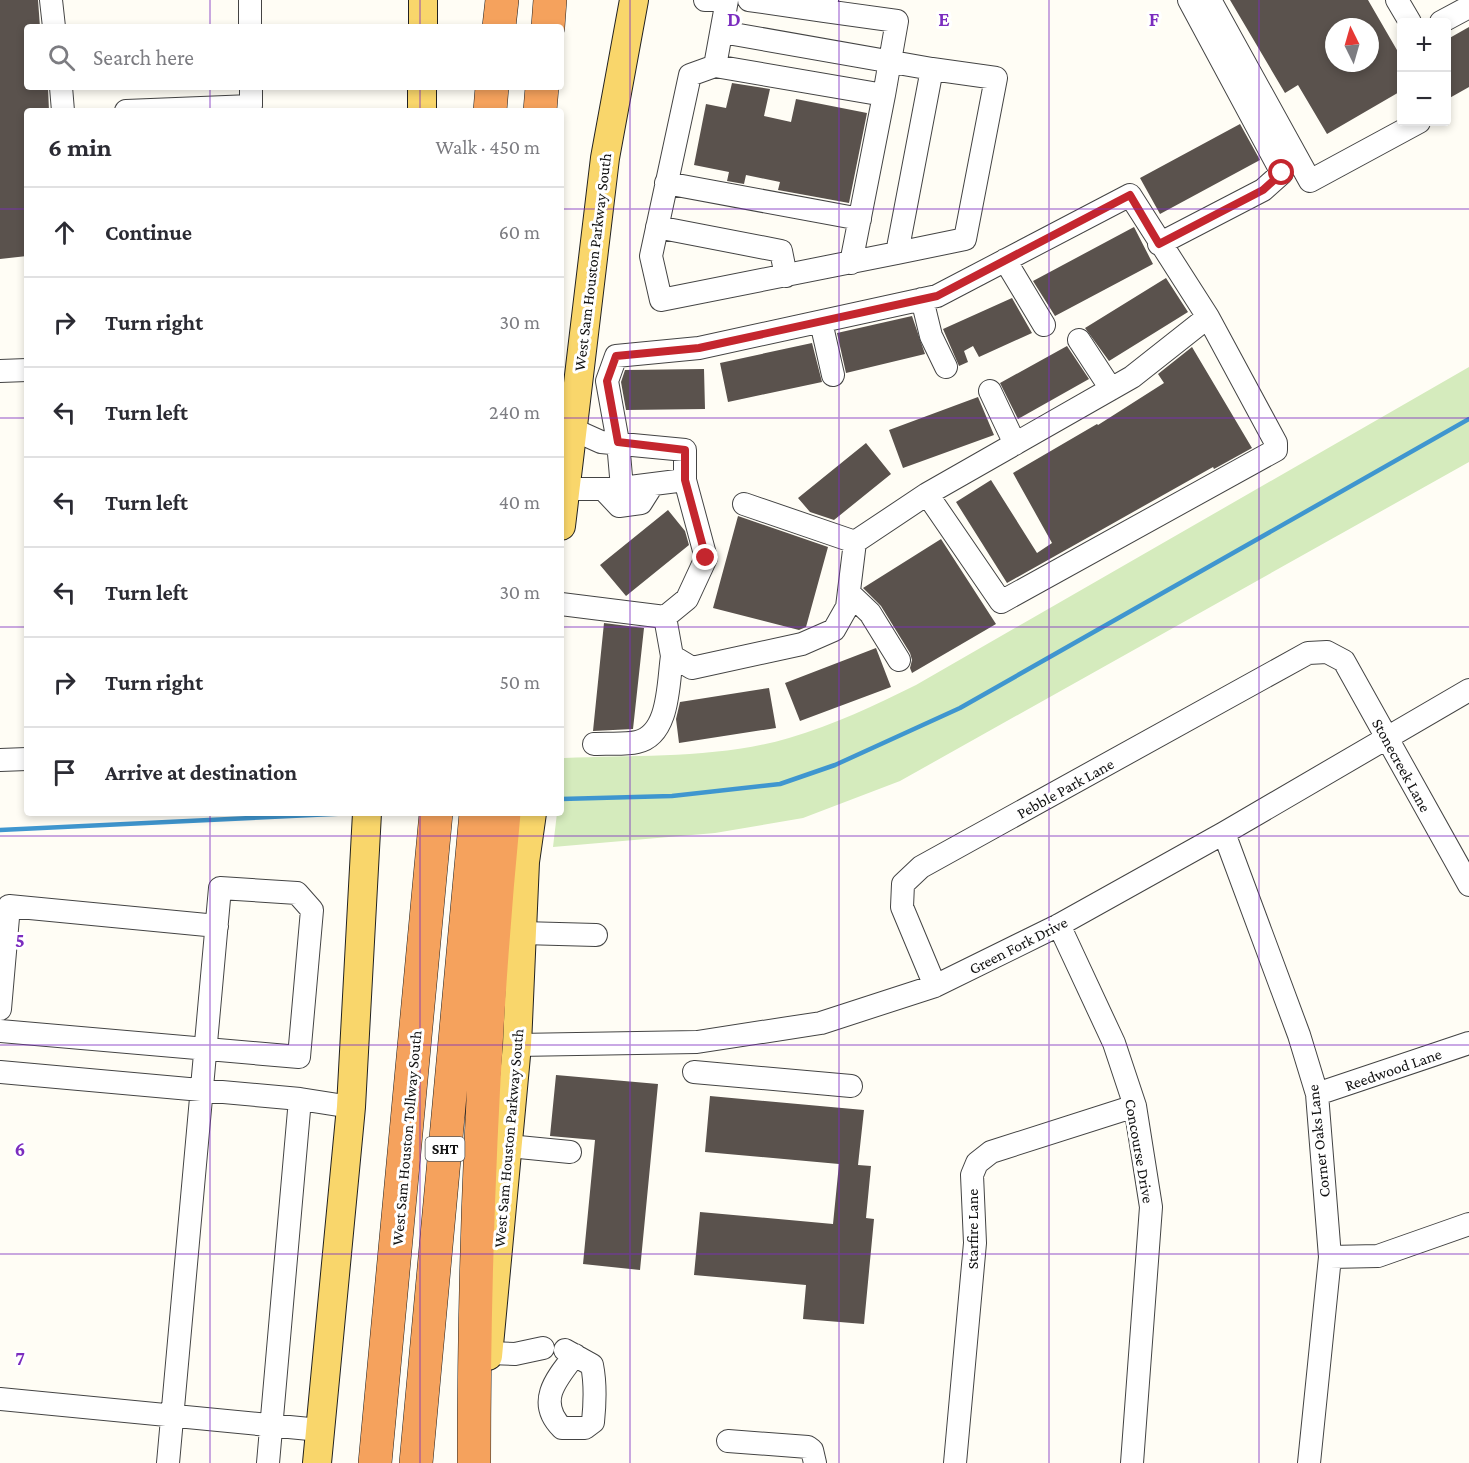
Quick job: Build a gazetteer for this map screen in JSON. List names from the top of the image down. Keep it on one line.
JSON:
{"streets":{"highway":["West Sam Houston Tollway South","SHT"],"main road":["West Sam Houston Parkway South"],"street":["Stonecreek Lane","Pebble Park Lane","Green Fork Drive","Reedwood Lane","Corner Oaks Lane","Concourse Drive","Starfire Lane"]},"crossings":[["West Sam Houston Parkway South","Green Fork Drive"],["Stonecreek Lane","Pebble Park Lane"],["Stonecreek Lane","Green Fork Drive"],["Pebble Park Lane","Green Fork Drive"],["Green Fork Drive","Corner Oaks Lane"],["Green Fork Drive","Concourse Drive"],["Reedwood Lane","Corner Oaks Lane"],["Concourse Drive","Starfire Lane"]],"north":"top","page":{"map_buttons":["+","−"],"search":"Search here","heading":["6 min","Walk · 450 m"],"list":[["Continue","60 m"],["Turn right","30 m"],["Turn left","240 m"],["Turn left","40 m"],["Turn left","30 m"],["Turn right","50 m"],"Arrive at destination"]},"grid":{"columns":["D","E","F"],"rows":["5","6","7"]}}
